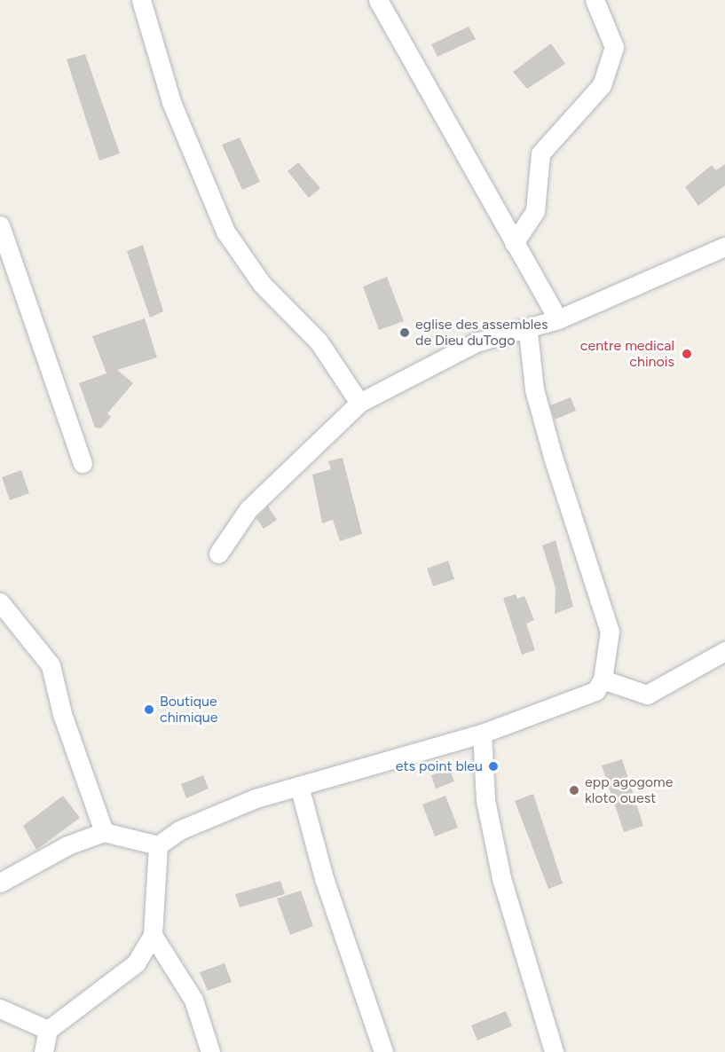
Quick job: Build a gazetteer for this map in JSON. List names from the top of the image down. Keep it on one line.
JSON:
{"places":["eglise des assembles de Dieu duTogo","centre medical chinois","Boutique chimique","ets point bleu","epp agogome kloto ouest"]}
